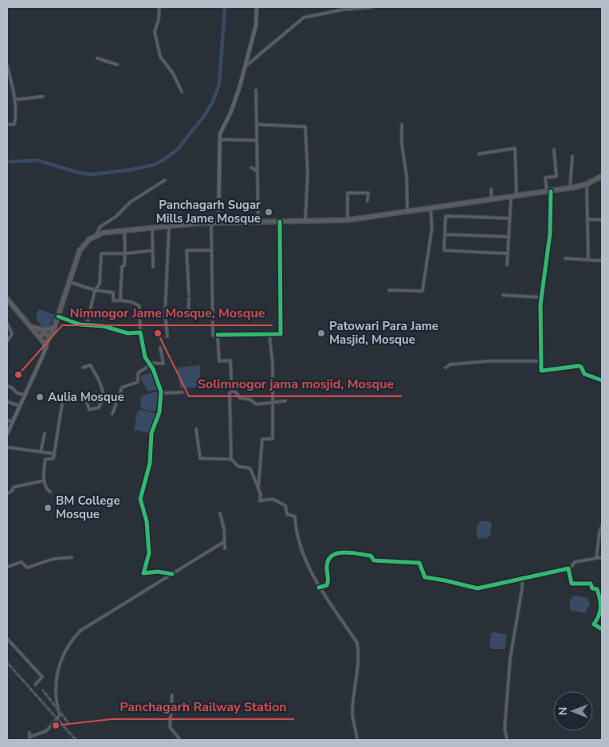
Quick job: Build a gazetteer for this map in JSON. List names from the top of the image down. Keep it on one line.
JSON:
{"places":["Panchagarh Sugar Mills Jame Mosque","Solimnogor jama mosjid, Mosque","Patowari Para Jame Masjid, Mosque","Nimnogor Jame Mosque, Mosque","Aulia Mosque","BM College Mosque","Panchagarh Railway Station"],"north":"left"}
